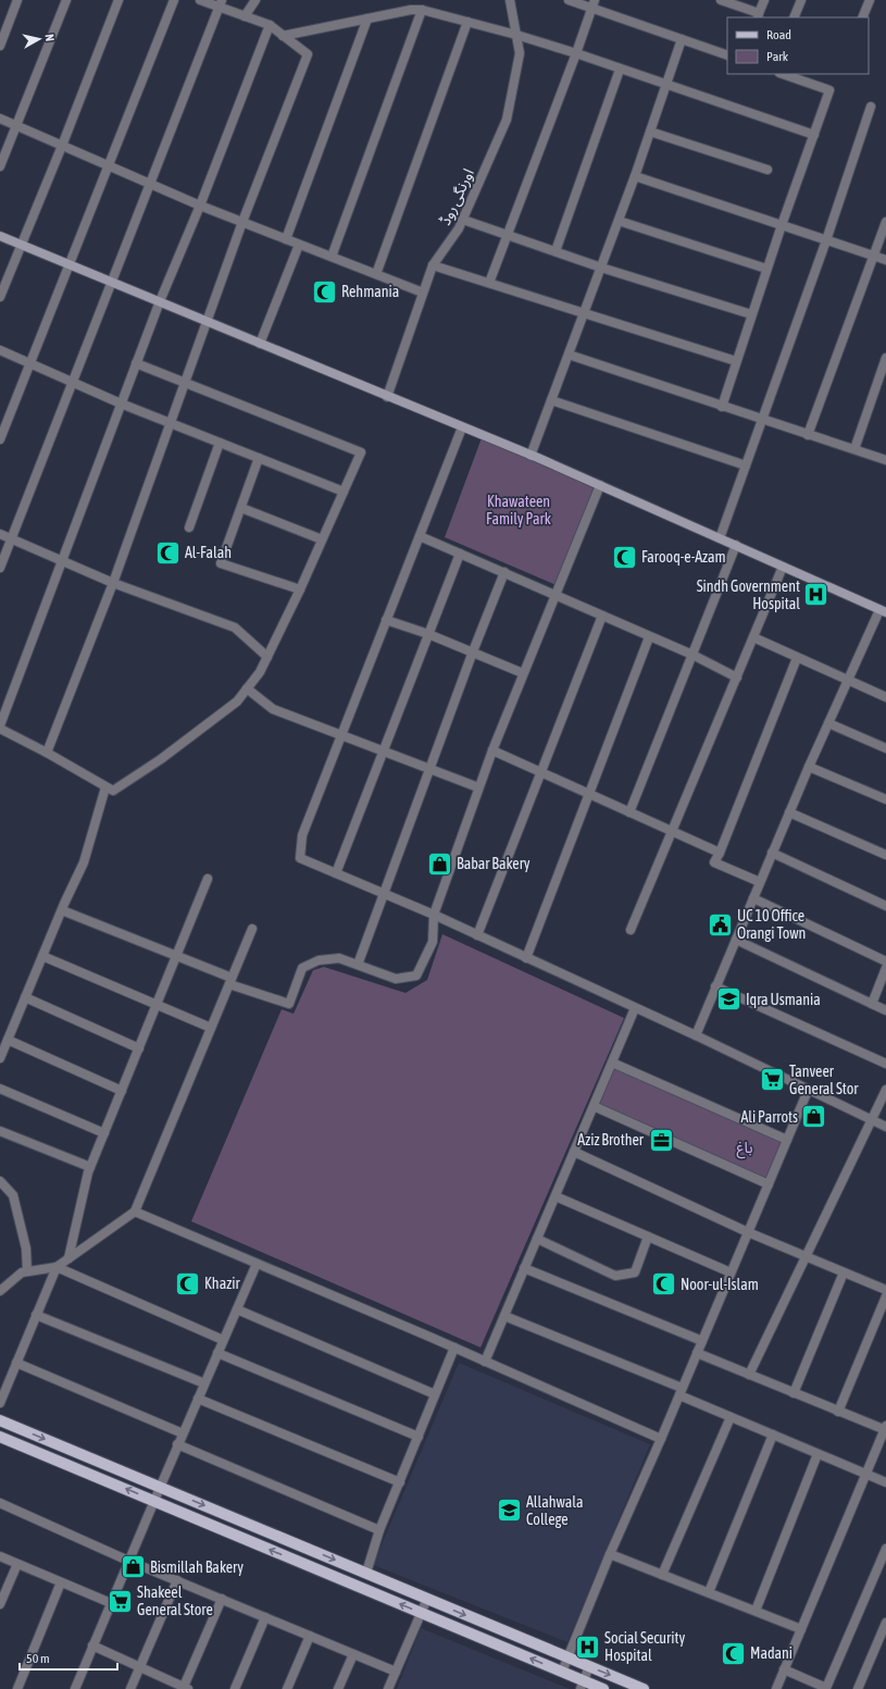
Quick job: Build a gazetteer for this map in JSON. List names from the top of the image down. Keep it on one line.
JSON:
{"streets":{"street":["اورنگی روڈ"]},"parks":["Khawateen Family Park","باغ"],"places":{"mosque":["Rehmania","Al-Falah","Farooq-e-Azam","Khazir","Noor-ul-Islam","Madani"],"hospital":["Sindh Government Hospital","Social Security Hospital"],"shop":["Babar Bakery","Ali Parrots","Bismillah Bakery"],"public building":["UC 10 Office Orangi Town"],"school or university":["Iqra Usmania","Allahwala College"],"supermarket":["Tanveer General Stor","Shakeel General Store"],"office":["Aziz Brother"]},"legend":["Road","Park"],"scale_bar":"50 m","north":"right"}
